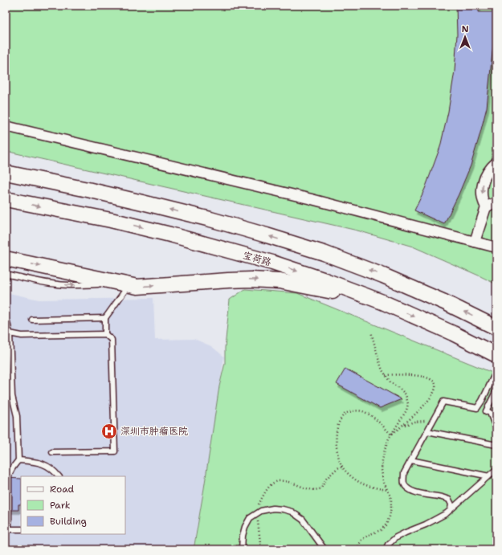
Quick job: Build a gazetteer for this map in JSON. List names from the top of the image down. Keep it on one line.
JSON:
{"streets":{"main road":["宝荷路"]},"places":{"hospital":["深圳市肿瘤医院"]},"legend":["Road","Park","Building"],"north":"top"}
